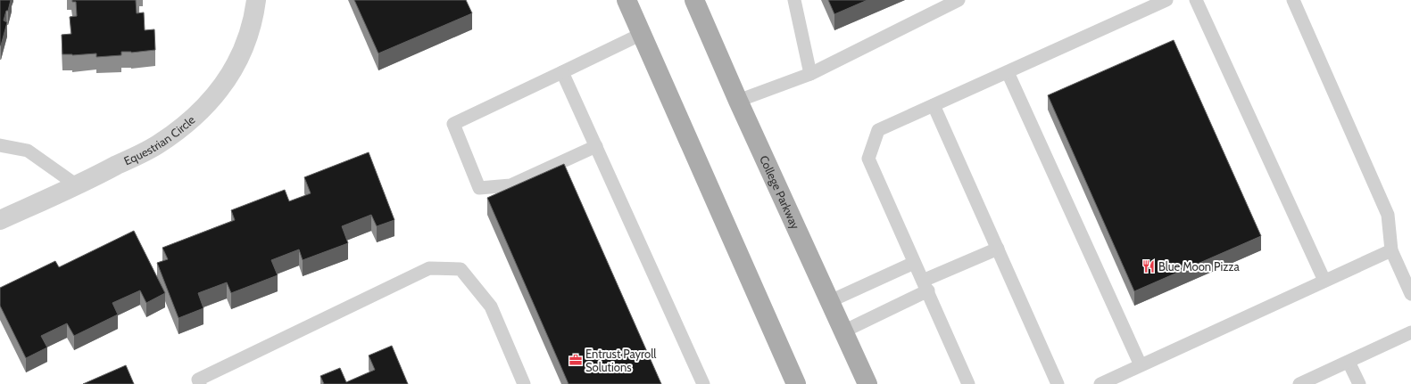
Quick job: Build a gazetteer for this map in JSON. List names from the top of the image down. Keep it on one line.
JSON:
{"streets":{"main road":["College Parkway"],"street":["Equestrian Circle"]},"places":{"restaurant":["Blue Moon Pizza"],"office":["Entrust Payroll Solutions"]}}
